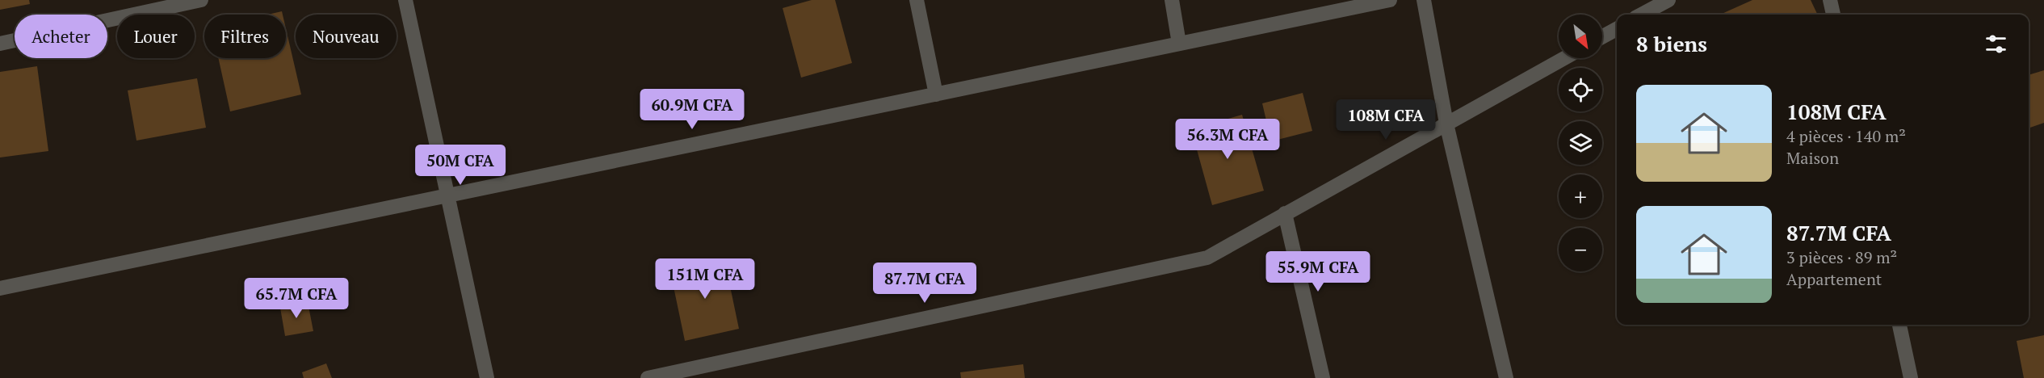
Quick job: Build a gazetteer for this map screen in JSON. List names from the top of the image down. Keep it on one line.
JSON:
{"north":"bottom right","page":{"map_buttons":["+","−"],"chip":["Acheter","Louer","Filtres","Nouveau"],"heading":"8 biens","list":[{"name":"108M CFA","note":"4 pièces · 140 m² · Maison"},{"name":"87.7M CFA","note":"3 pièces · 89 m² · Appartement"}],"price":["60.9M CFA","108M CFA","56.3M CFA","50M CFA","55.9M CFA","151M CFA","87.7M CFA","65.7M CFA"]}}
